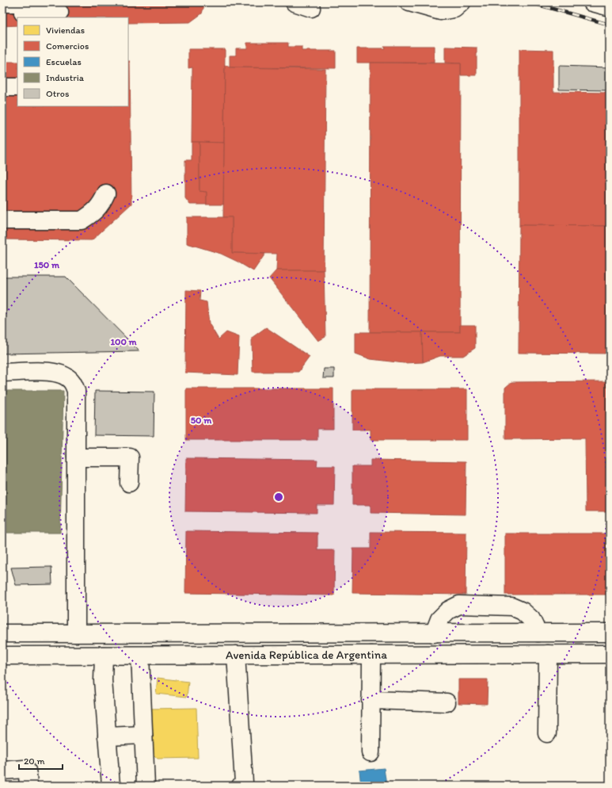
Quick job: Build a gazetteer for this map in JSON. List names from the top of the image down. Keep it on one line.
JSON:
{"streets":{"main road":["Avenida República de Argentina"]},"legend":["Viviendas","Comercios","Escuelas","Industria","Otros"],"scale_bar":"20 m","rings":["150 m","100 m","50 m"]}
